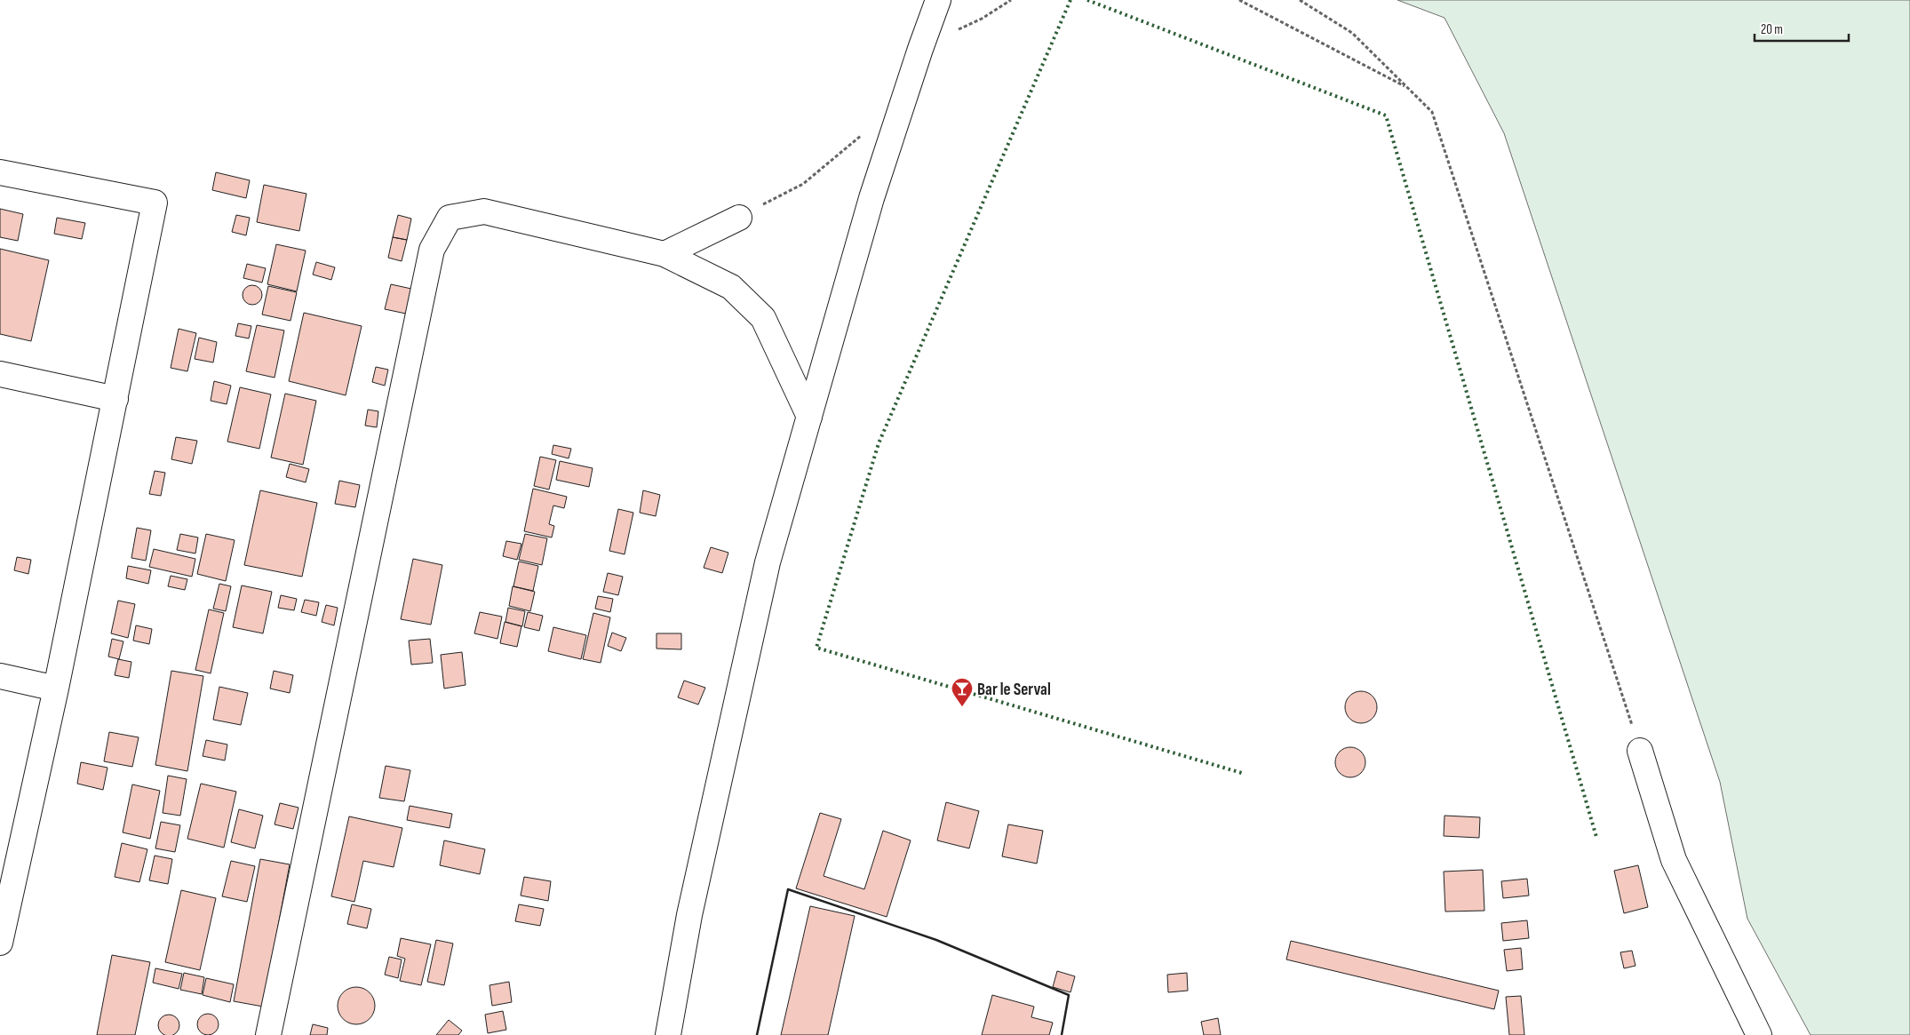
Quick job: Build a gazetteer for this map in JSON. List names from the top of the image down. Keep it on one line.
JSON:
{"places":{"bar":["Bar le Serval"]},"scale_bar":"20 m"}
